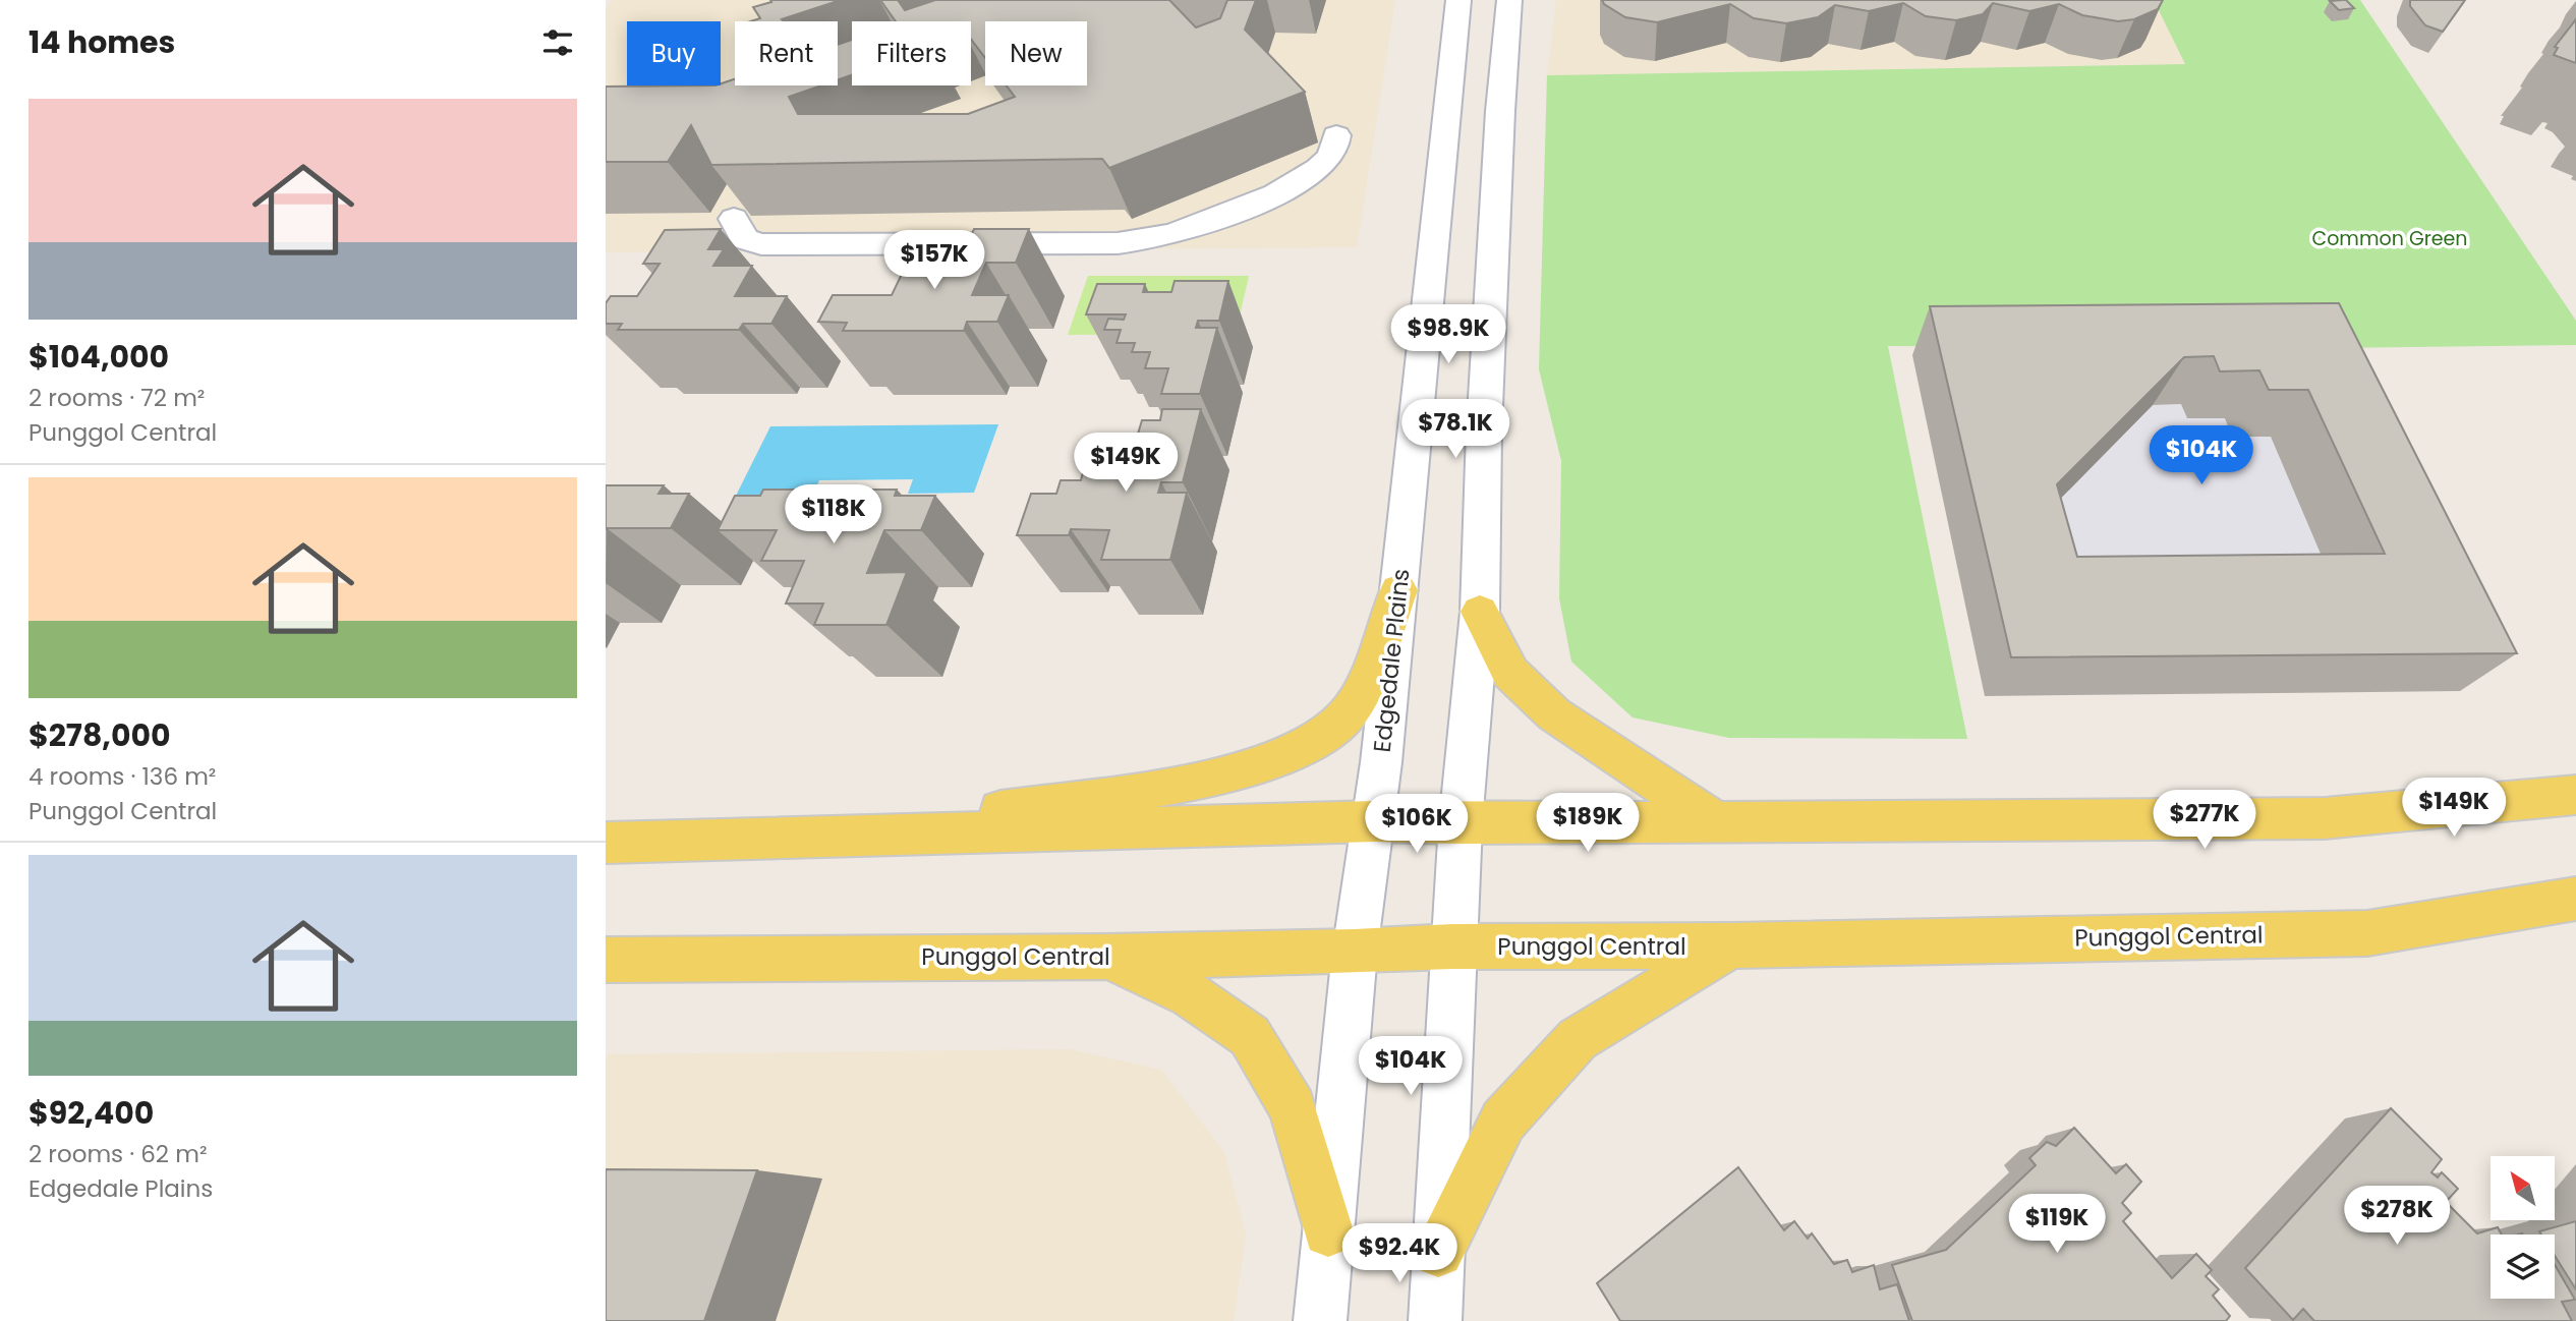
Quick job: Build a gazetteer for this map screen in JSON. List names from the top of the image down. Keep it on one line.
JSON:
{"streets":{"main road":["Punggol Central"],"street":["Edgedale Plains"]},"crossings":[["Edgedale Plains","Punggol Central"]],"parks":["Common Green"],"north":"top left","page":{"heading":"14 homes","chip":["Buy","Rent","Filters","New"],"list":[{"name":"$104,000","note":"2 rooms · 72 m² · Punggol Central"},{"name":"$278,000","note":"4 rooms · 136 m² · Punggol Central"},{"name":"$92,400","note":"2 rooms · 62 m² · Edgedale Plains"}],"price":["$157K","$98.9K","$78.1K","$104K","$149K","$118K","$149K","$277K","$189K","$106K","$104K","$278K","$119K","$92.4K"]}}
